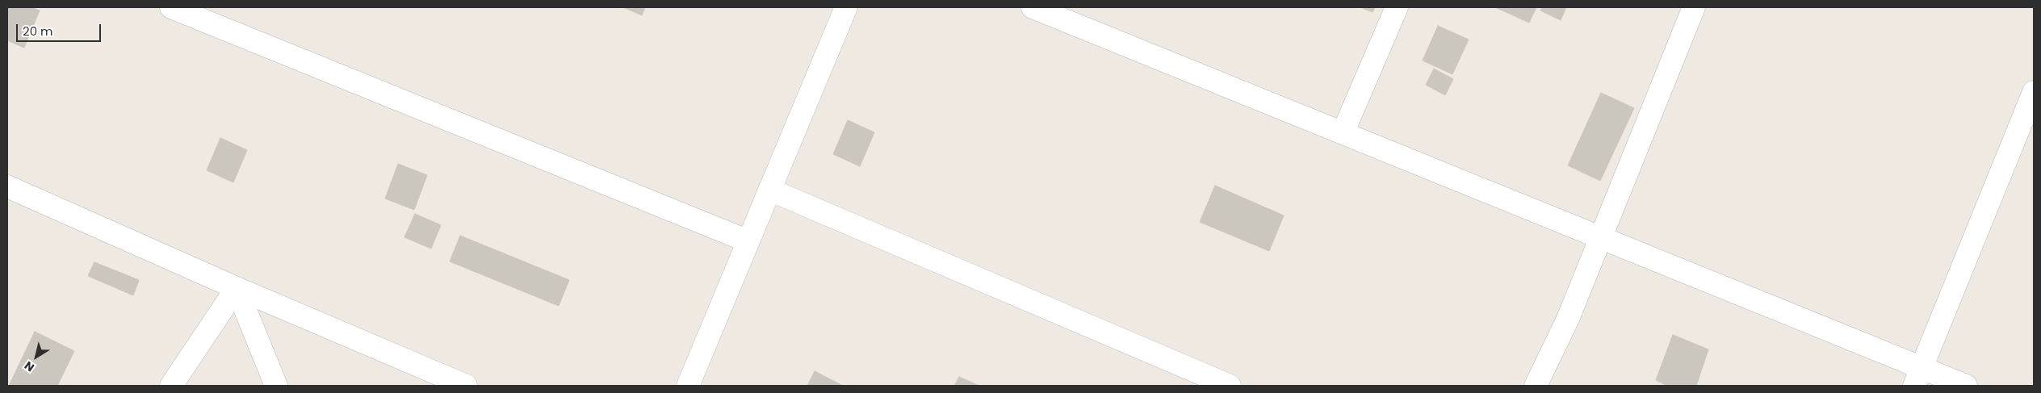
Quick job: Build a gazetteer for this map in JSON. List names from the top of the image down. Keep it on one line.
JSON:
{"scale_bar":"20 m","north":"bottom left"}
